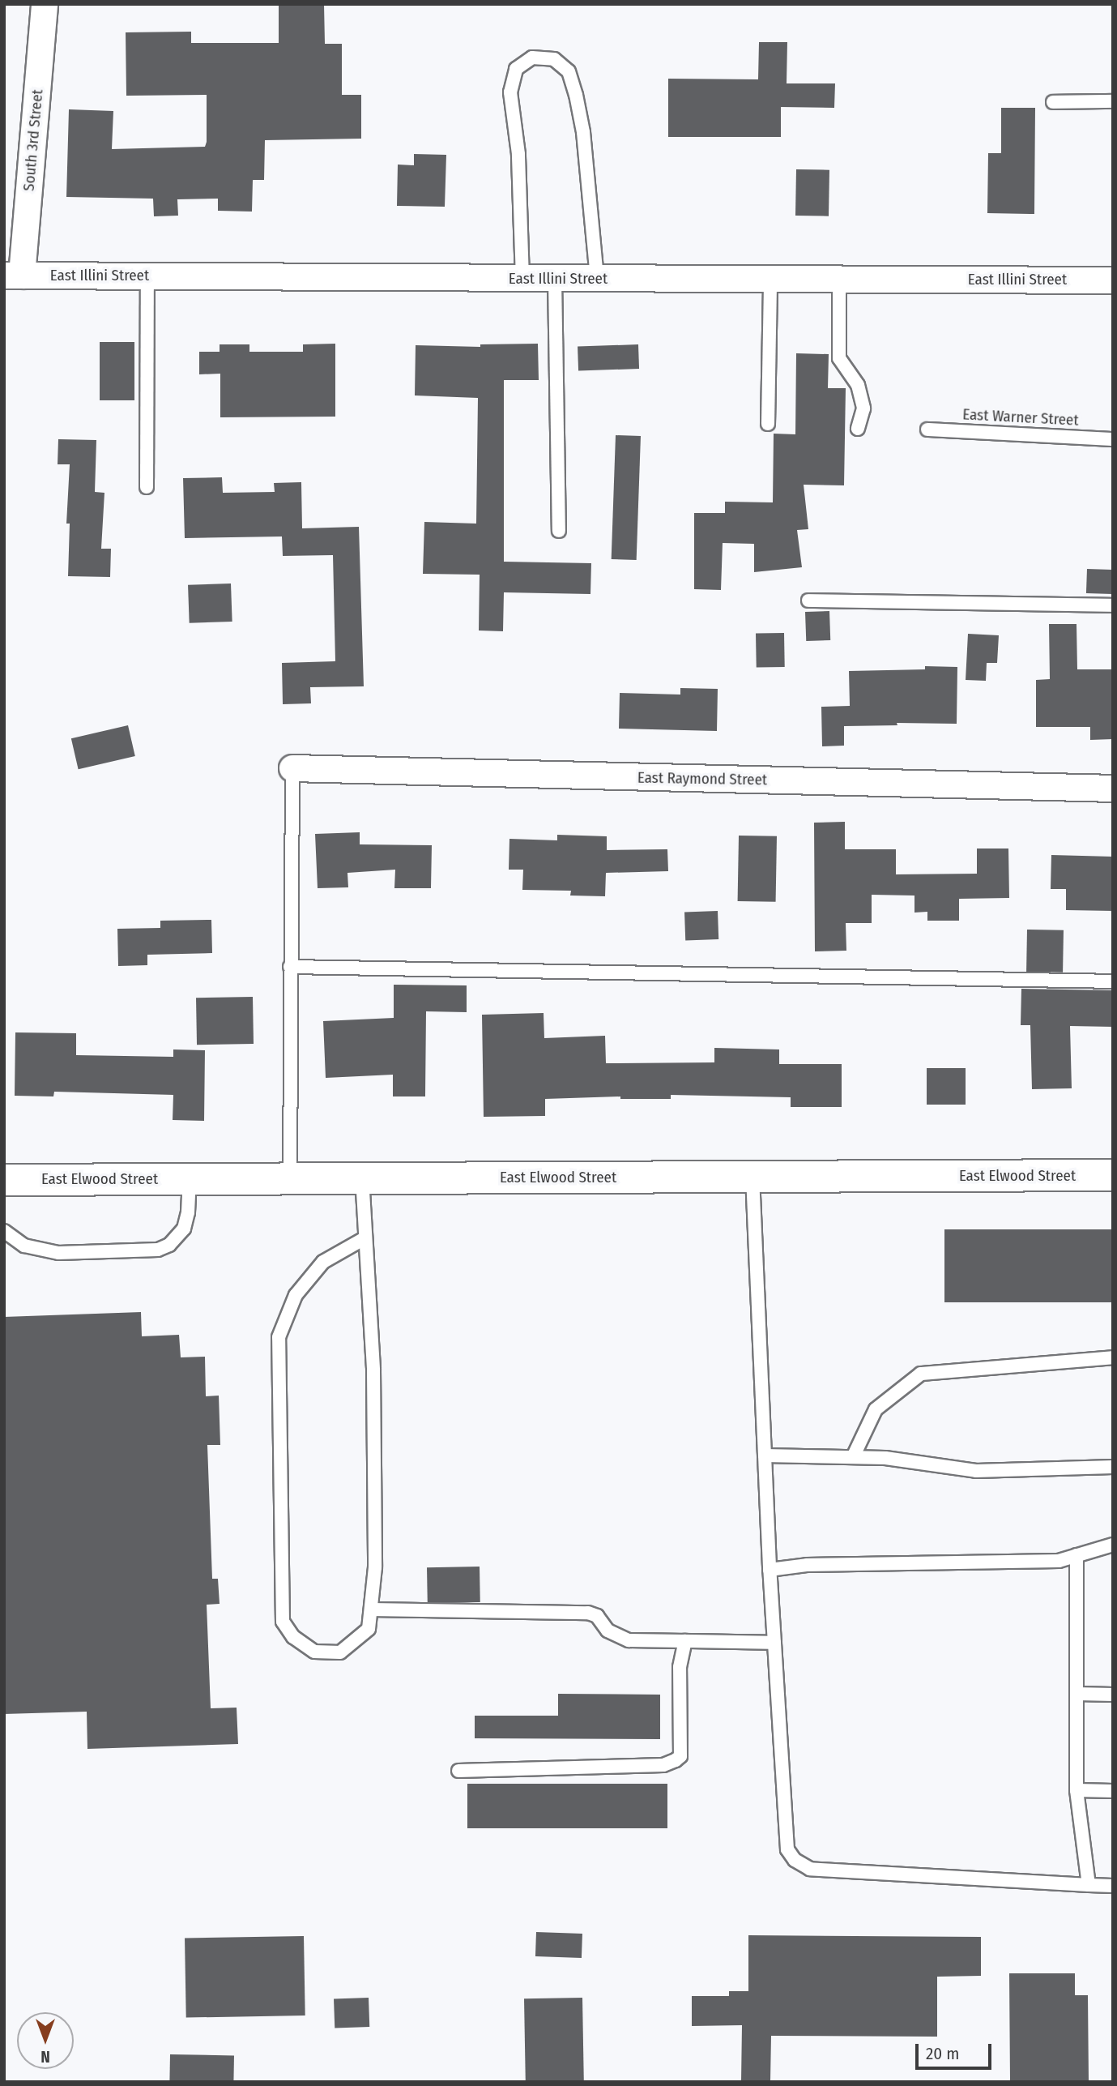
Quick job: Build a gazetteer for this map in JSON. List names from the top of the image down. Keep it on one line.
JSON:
{"streets":{"street":["South 3rd Street","East Illini Street","East Raymond Street","East Elwood Street"],"lane":["East Warner Street"]},"crossings":[["South 3rd Street","East Illini Street"]],"scale_bar":"20 m","north":"bottom"}
